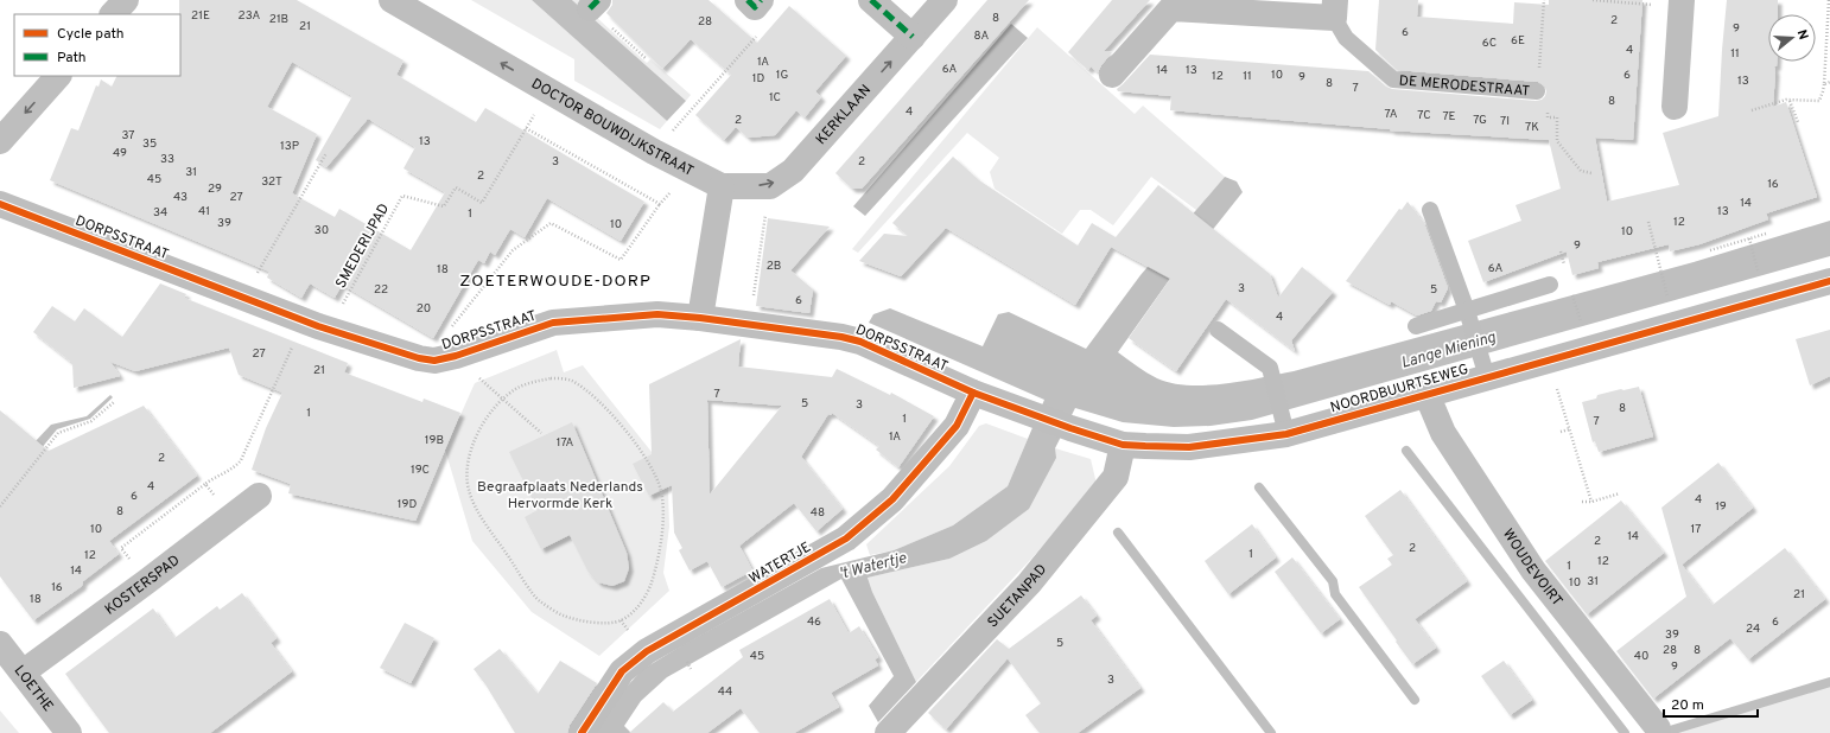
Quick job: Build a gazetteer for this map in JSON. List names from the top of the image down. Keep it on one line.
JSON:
{"streets":{"street":["DE MERODESTRAAT","KERKLAAN","DOCTOR BOUWDIJKSTRAAT","DORPSSTRAAT","NOORDBUURTSEWEG","WATERTJE","WOUDEVOIRT","KOSTERSPAD","SUETANPAD","LOETHE"],"path":["SMEDERIJPAD"]},"crossings":[["DOCTOR BOUWDIJKSTRAAT","SMEDERIJPAD"],["DORPSSTRAAT","SMEDERIJPAD"],["DORPSSTRAAT","NOORDBUURTSEWEG"],["DORPSSTRAAT","WATERTJE"],["NOORDBUURTSEWEG","WATERTJE"],["NOORDBUURTSEWEG","WOUDEVOIRT"],["NOORDBUURTSEWEG","SUETANPAD"],["KOSTERSPAD","LOETHE"]],"one_way":["KERKLAAN","DOCTOR BOUWDIJKSTRAAT"],"districts":["ZOETERWOUDE-DORP"],"water":["Lange Miening","'t Watertje"],"parks":["Begraafplaats Nederlands Hervormde Kerk"],"house_numbers":["21E","23A","8","21B","2","28","21","9","6","8A","6E","6C","4","11","1A","6A","14","13","1G","10","6","12","11","9","1D","13","8","7","1C","8","4","7A","7C","7E","2","7G","7I","7K","37","13","35","13P","49","33","3","2","31","2","45","32T","16","29","43","27","14","41","13","34","1","12","39","10","30","10","9","2B","6A","18","3","22","5","6","20","4","27","21","7","5","3","8","1","1","7","1A","19B","17A","2","19C","4","6","4","19D","19","8","48","10","17","14","2","2","1","12","12","1","14","31","10","16","21","18","46","6","24","39","5","28","8","45","40","9","3","44"],"legend":["Cycle path","Path"],"scale_bar":"20 m","north":"right"}
